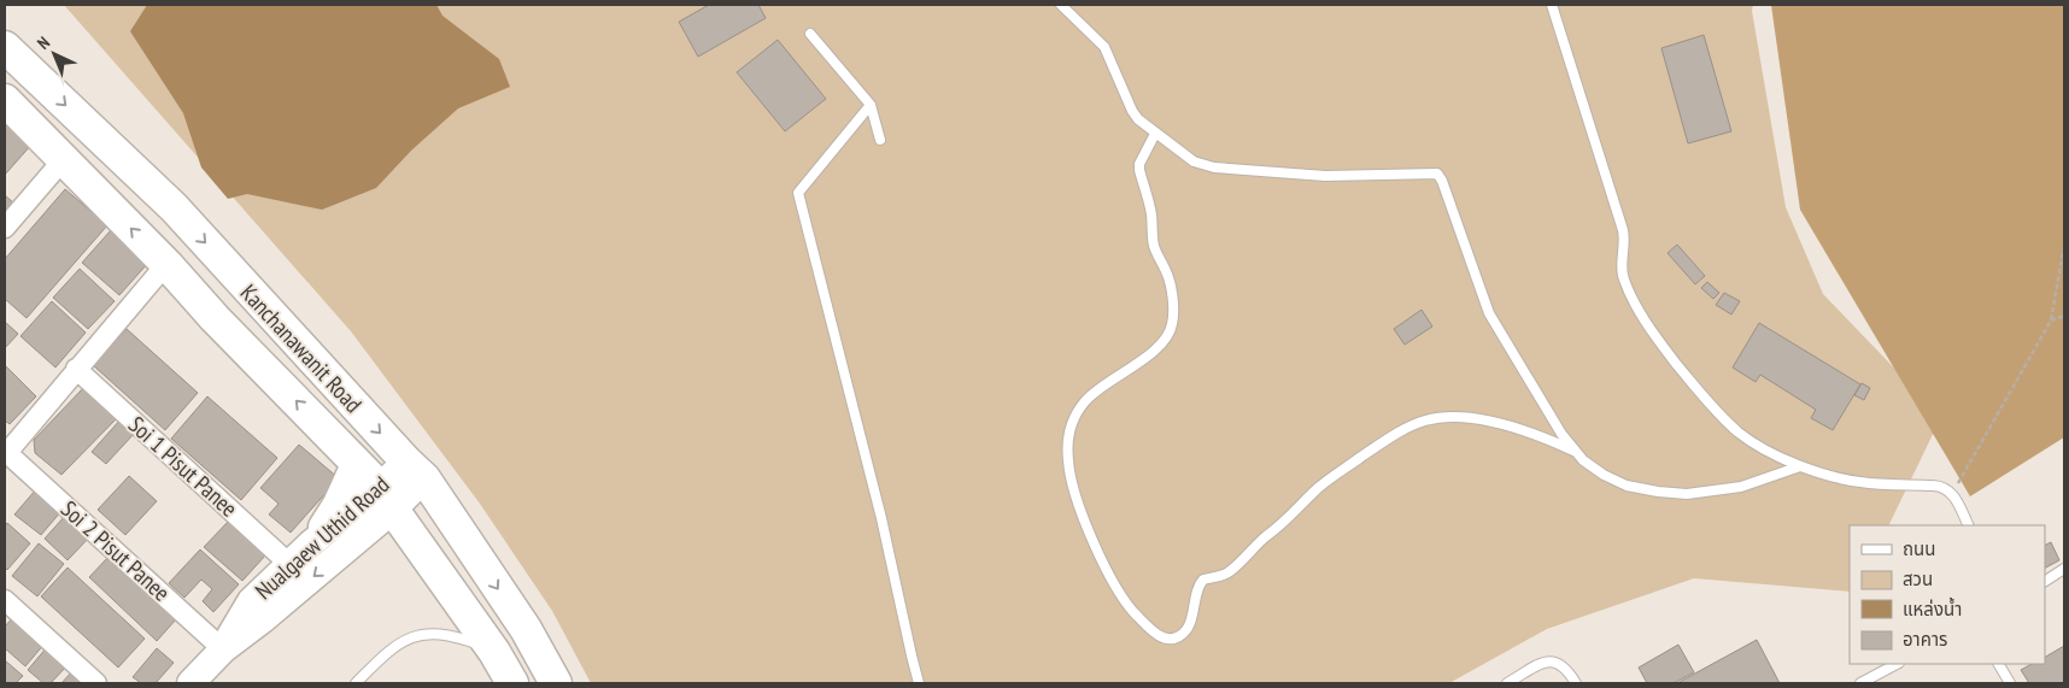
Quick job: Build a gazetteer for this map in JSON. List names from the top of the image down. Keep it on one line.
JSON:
{"streets":{"main road":["Kanchanawanit Road"],"street":["Soi 1 Pisut Panee","Nualgaew Uthid Road","Soi 2 Pisut Panee"]},"crossings":[["Kanchanawanit Road","Nualgaew Uthid Road"],["Soi 1 Pisut Panee","Nualgaew Uthid Road"],["Nualgaew Uthid Road","Soi 2 Pisut Panee"]],"legend":["ถนน","สวน","แหล่งน้ำ","อาคาร"],"north":"top left"}
